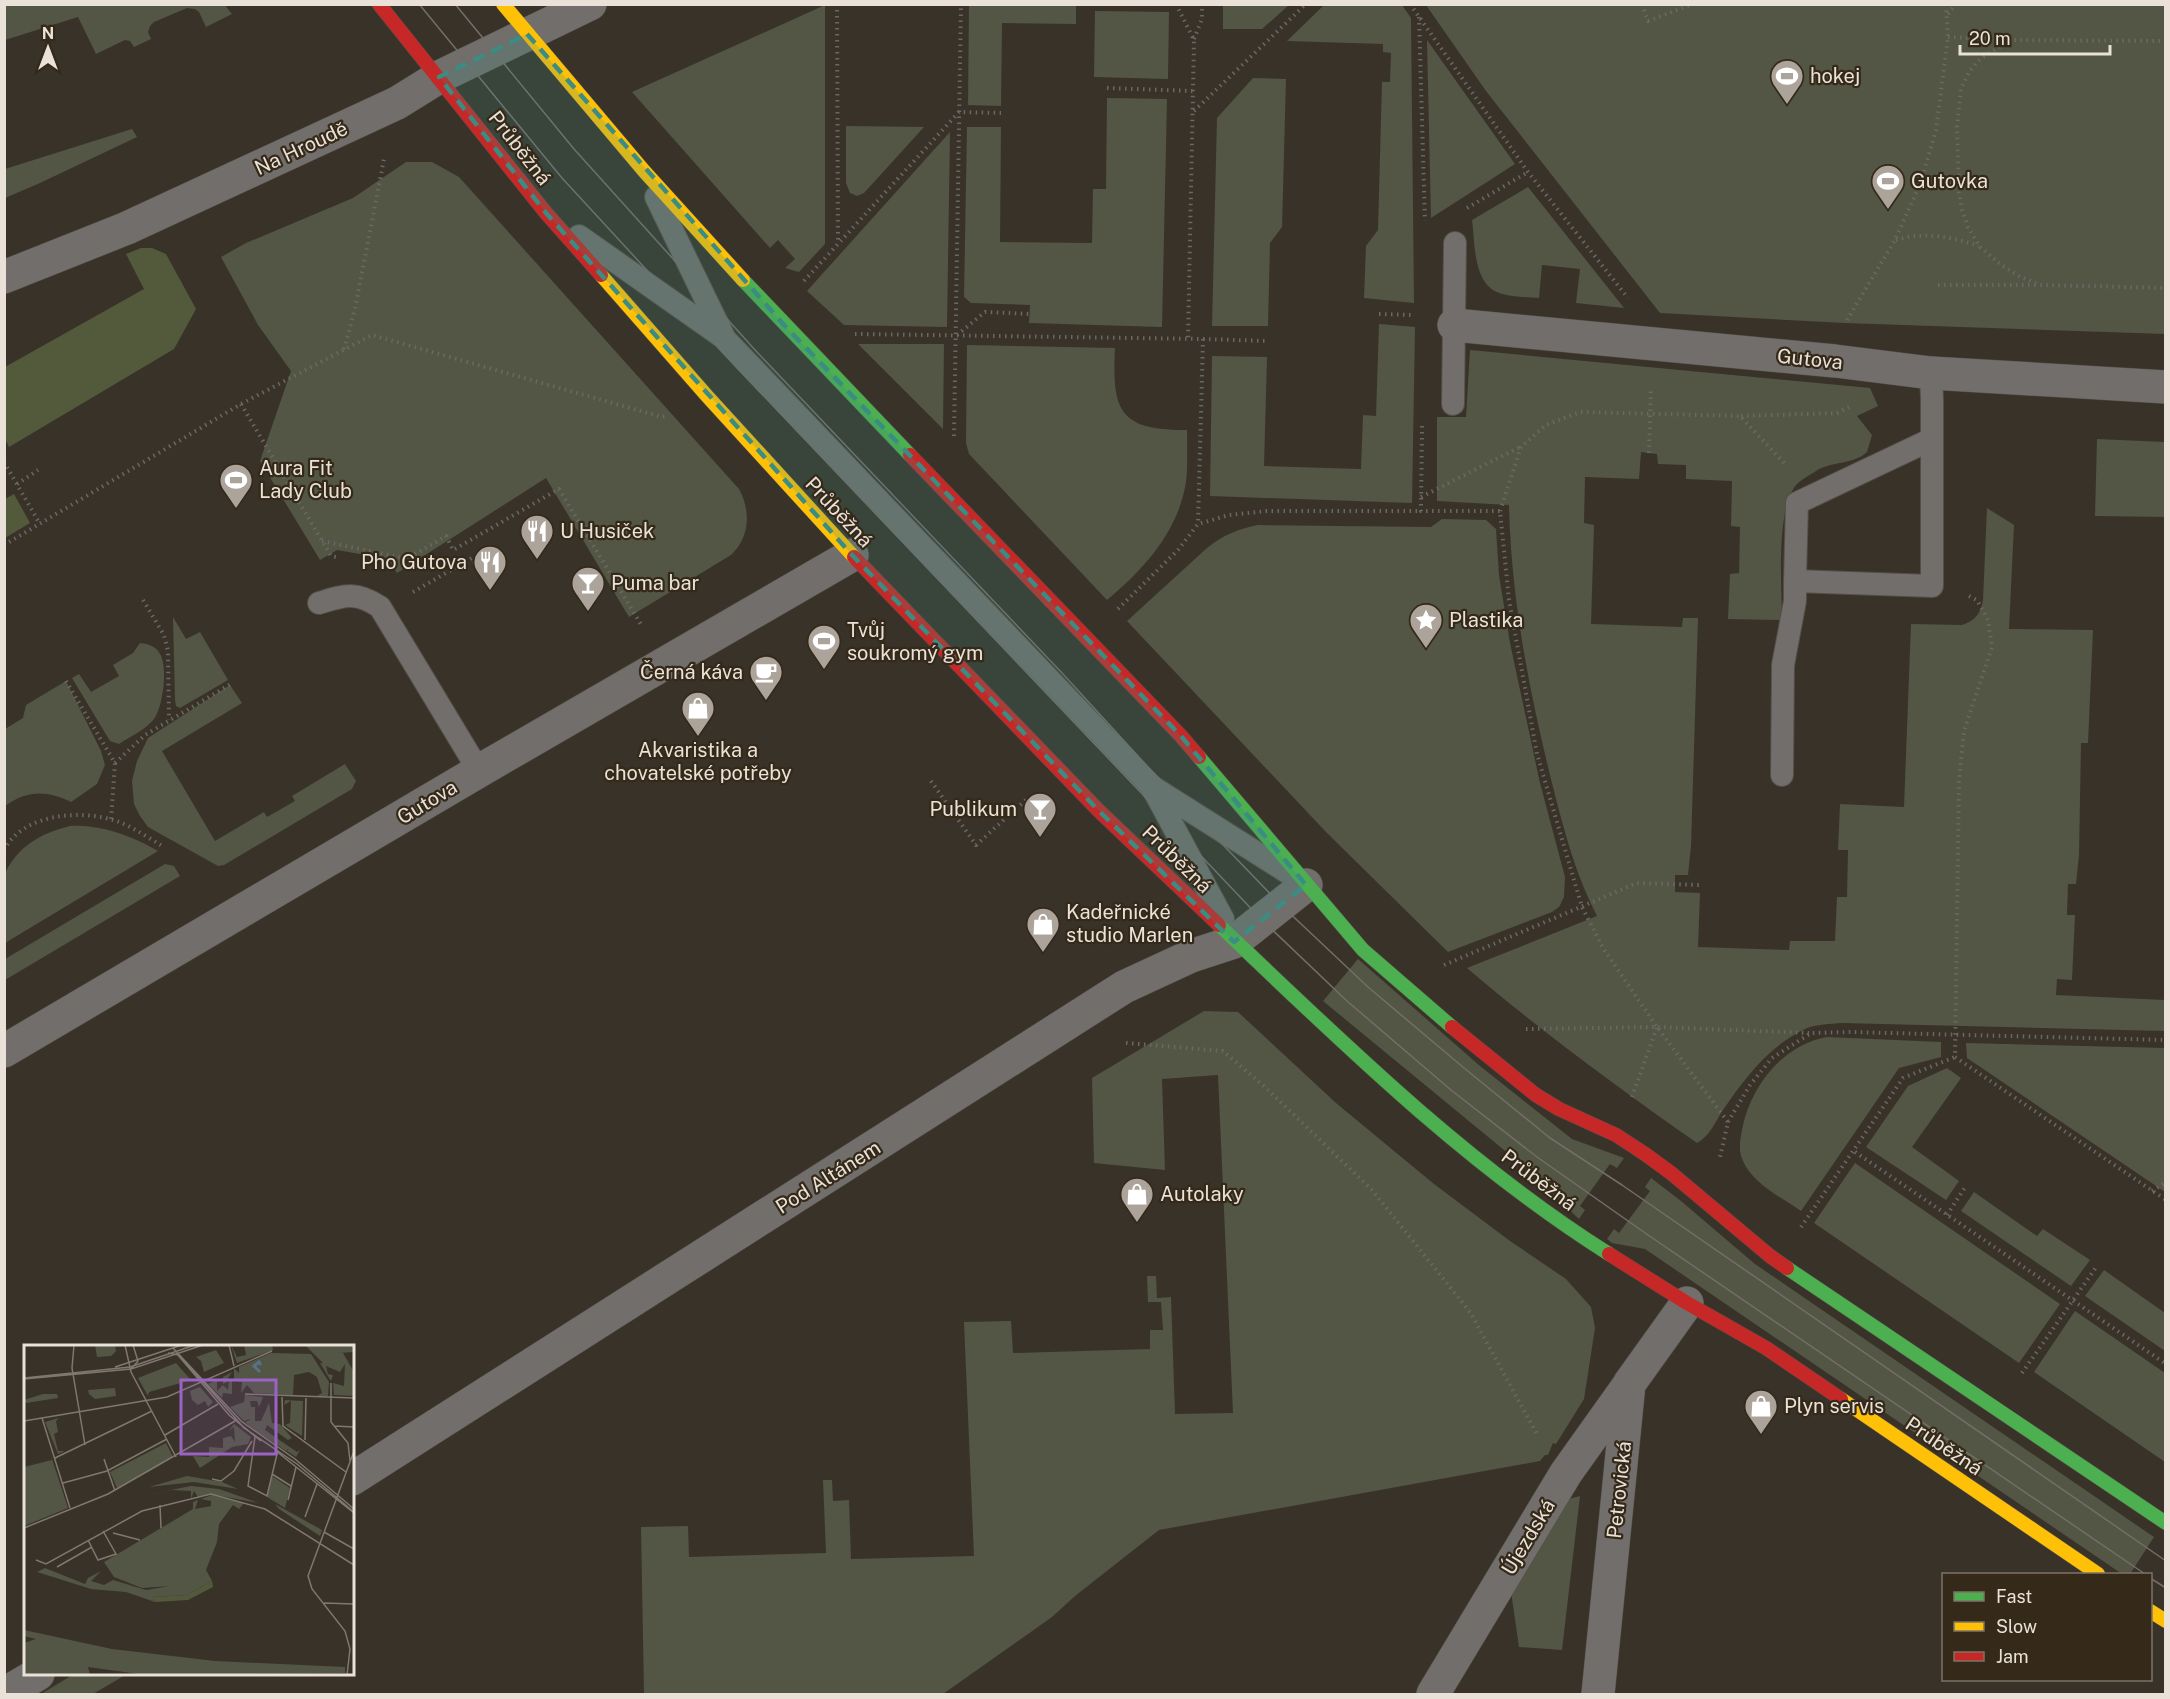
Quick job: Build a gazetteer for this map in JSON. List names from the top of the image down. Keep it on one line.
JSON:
{"streets":{"main road":["Průběžná"],"street":["Na Hroudě","Gutova","Pod Altánem","Petrovická","Újezdská"]},"crossings":[["Na Hroudě","Průběžná"],["Průběžná","Gutova"],["Průběžná","Pod Altánem"],["Průběžná","Petrovická"],["Petrovická","Újezdská"]],"places":{"sports":["hokej","Gutovka","Aura Fit Lady Club","Tvůj soukromý gym"],"restaurant":["U Husiček","Pho Gutova"],"bar":["Puma bar","Publikum"],"place":["Plastika"],"cafe":["Černá káva"],"shop":["Akvaristika a chovatelské potřeby","Kadeřnické studio Marlen","Autolaky","Plyn servis"]},"legend":["Fast","Slow","Jam"],"scale_bar":"20 m","north":"top"}
